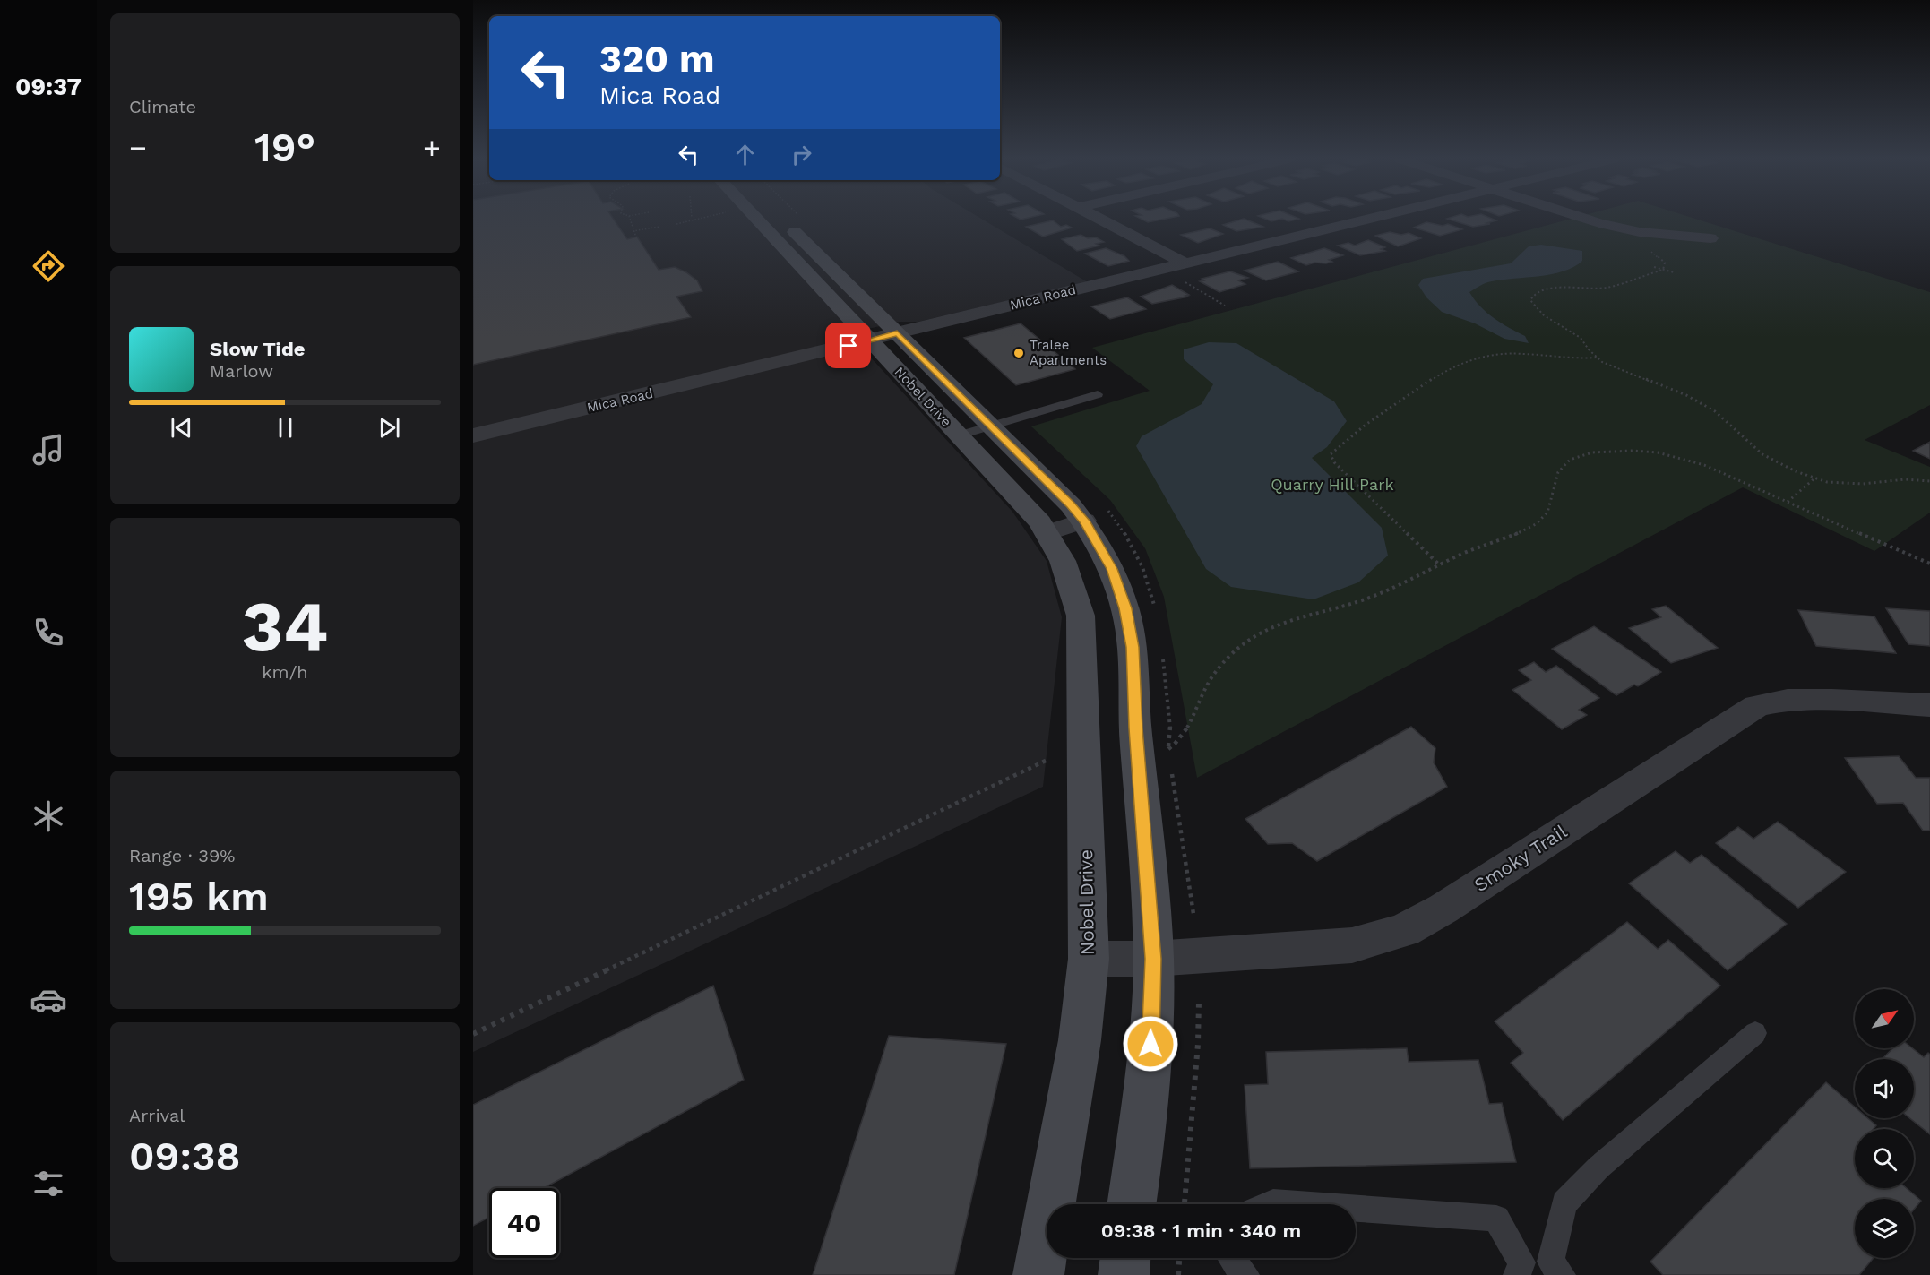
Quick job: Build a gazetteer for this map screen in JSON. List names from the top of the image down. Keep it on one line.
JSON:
{"streets":{"street":["Mica Road","Nobel Drive","Smoky Trail"]},"crossings":[["Mica Road","Nobel Drive"],["Nobel Drive","Smoky Trail"]],"parks":["Quarry Hill Park"],"places":["Tralee Apartments"],"north":"top right","page":{"tabs":"09:37","tile":["Climate",["34","km/h"],["Range · 39%","195 km"],["Arrival","09:38"]],"turn":["320 m","Mica Road"],"heat":["−","19°","+"],"song":["Slow Tide","Marlow"],"limit":"40","trip":"09:38 · 1 min · 340 m"}}
